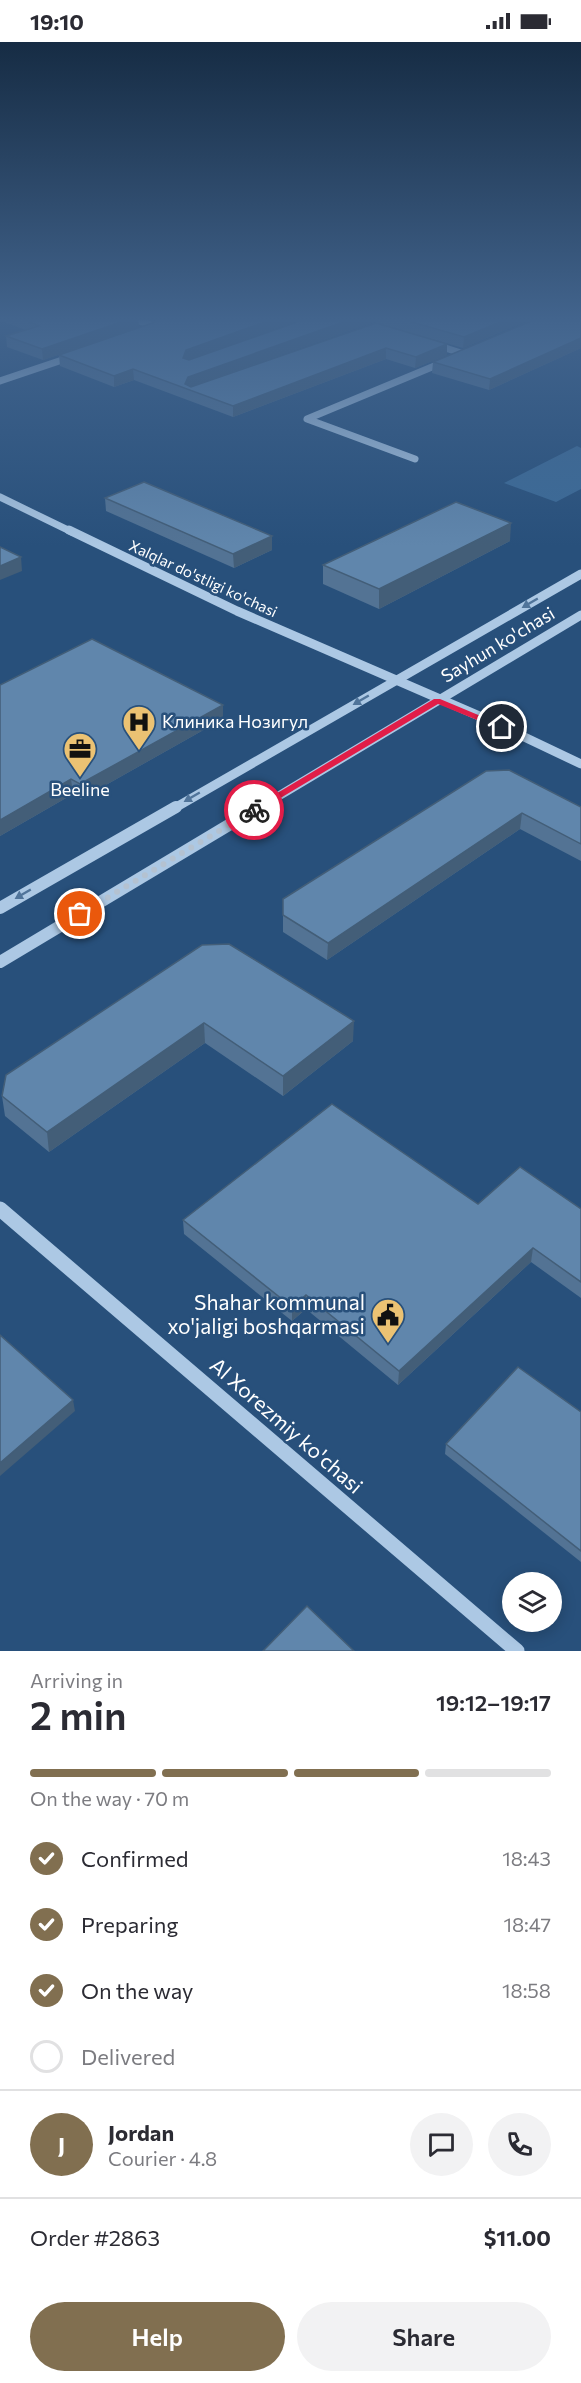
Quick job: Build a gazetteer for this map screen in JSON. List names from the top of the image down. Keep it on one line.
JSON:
{"streets":{"street":["Xalqlar do'stligi ko'chasi","Sayhun ko'chasi","Al Xorezmiy ko'chasi"]},"crossings":[["Xalqlar do'stligi ko'chasi","Sayhun ko'chasi"]],"places":{"hospital":["Клиника Нозигул"],"office":["Beeline"],"public building":["Shahar kommunal xo'jaligi boshqarmasi"]},"page":{"status":"19:10","heading":["2 min","Arriving in","19:12–19:17"],"panel":["Jordan","Courier · 4.8","Order #2863","$11.00"],"bar":"On the way · 70 m","list":[["Confirmed","18:43"],["Preparing","18:47"],["On the way","18:58"],"Delivered"],"round":"J","buttons":["Help","Share"]}}
